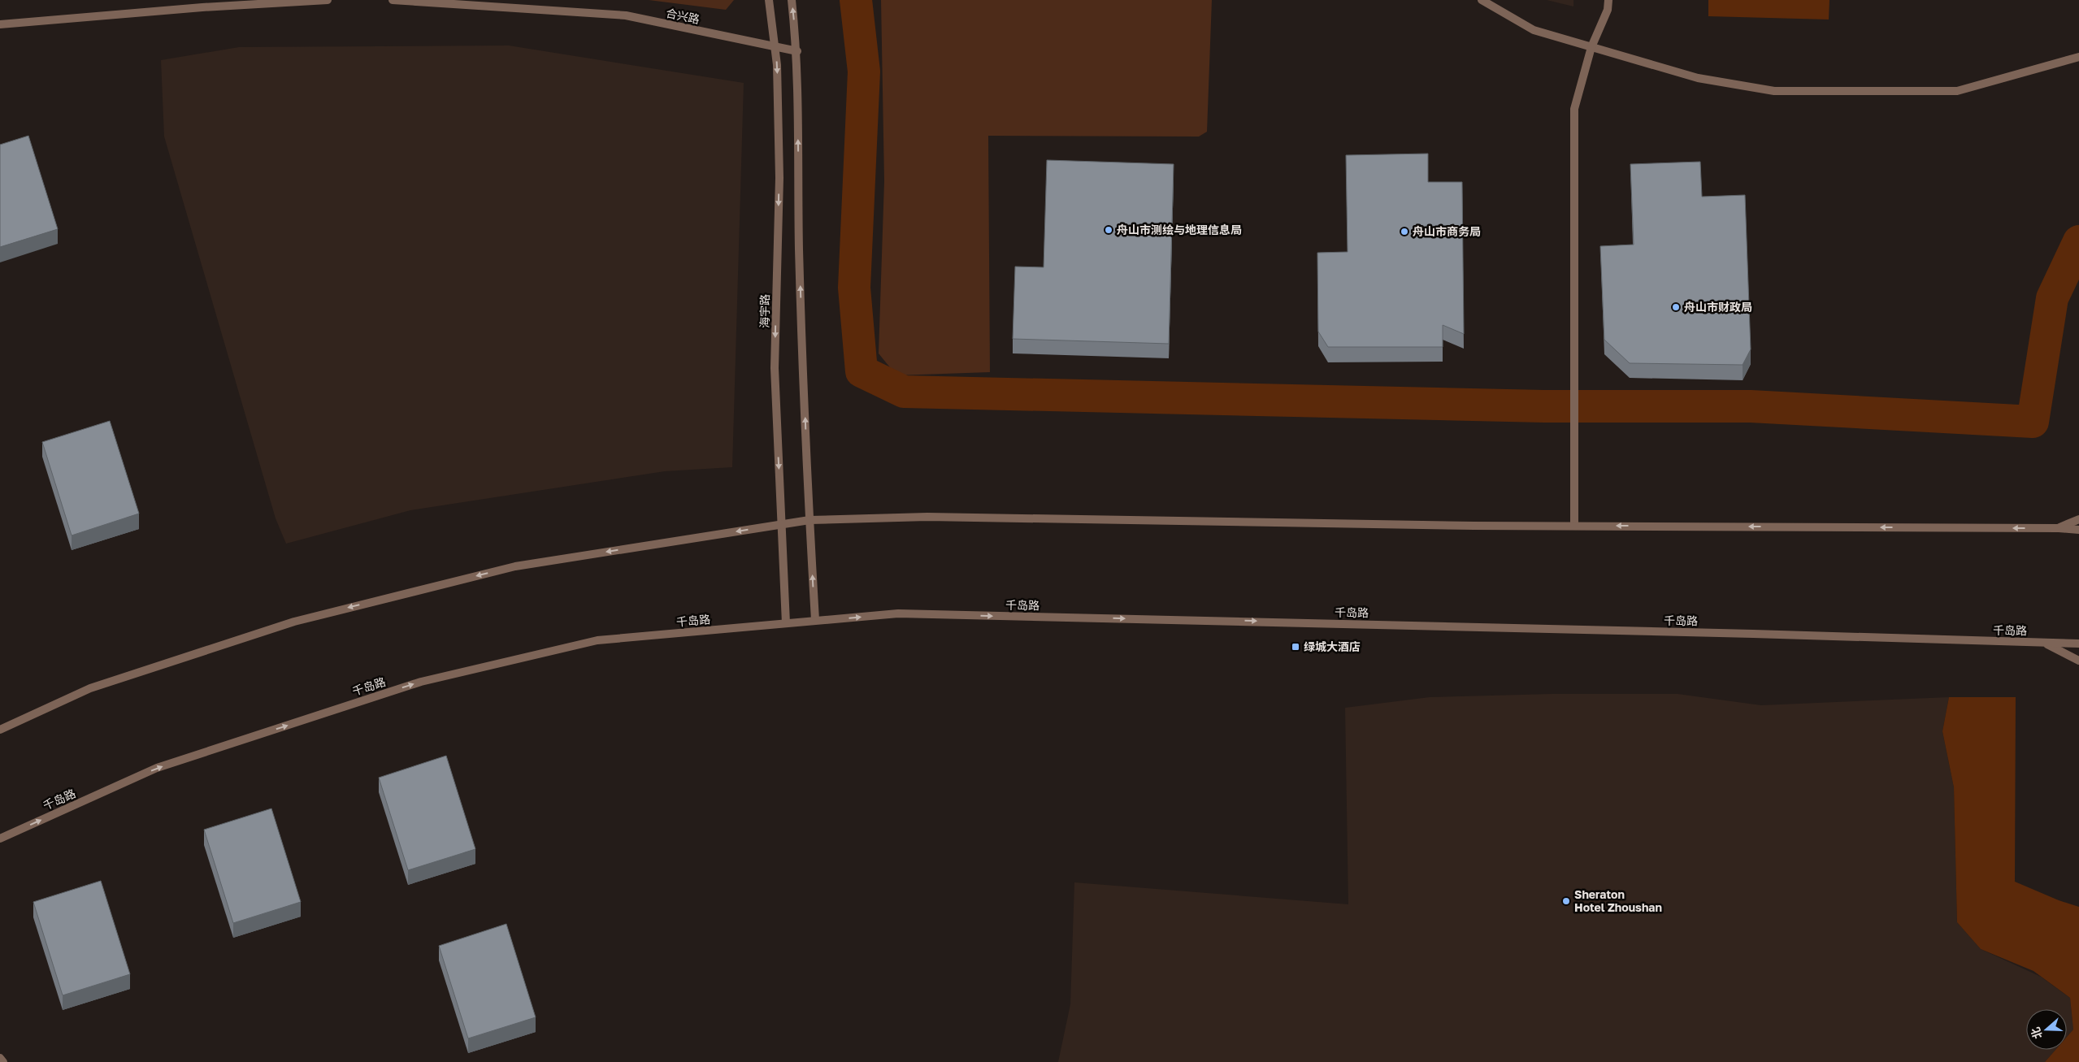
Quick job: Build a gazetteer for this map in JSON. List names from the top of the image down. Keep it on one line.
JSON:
{"streets":{"street":["合兴路","海宇路","千岛路"]},"crossings":[["合兴路","海宇路"],["海宇路","千岛路"]],"one_way":["千岛路"],"places":{"other":["舟山市测绘与地理信息局","舟山市商务局","舟山市财政局","Sheraton Hotel Zhoushan"],"transit":["绿城大酒店"]},"north":"left"}
